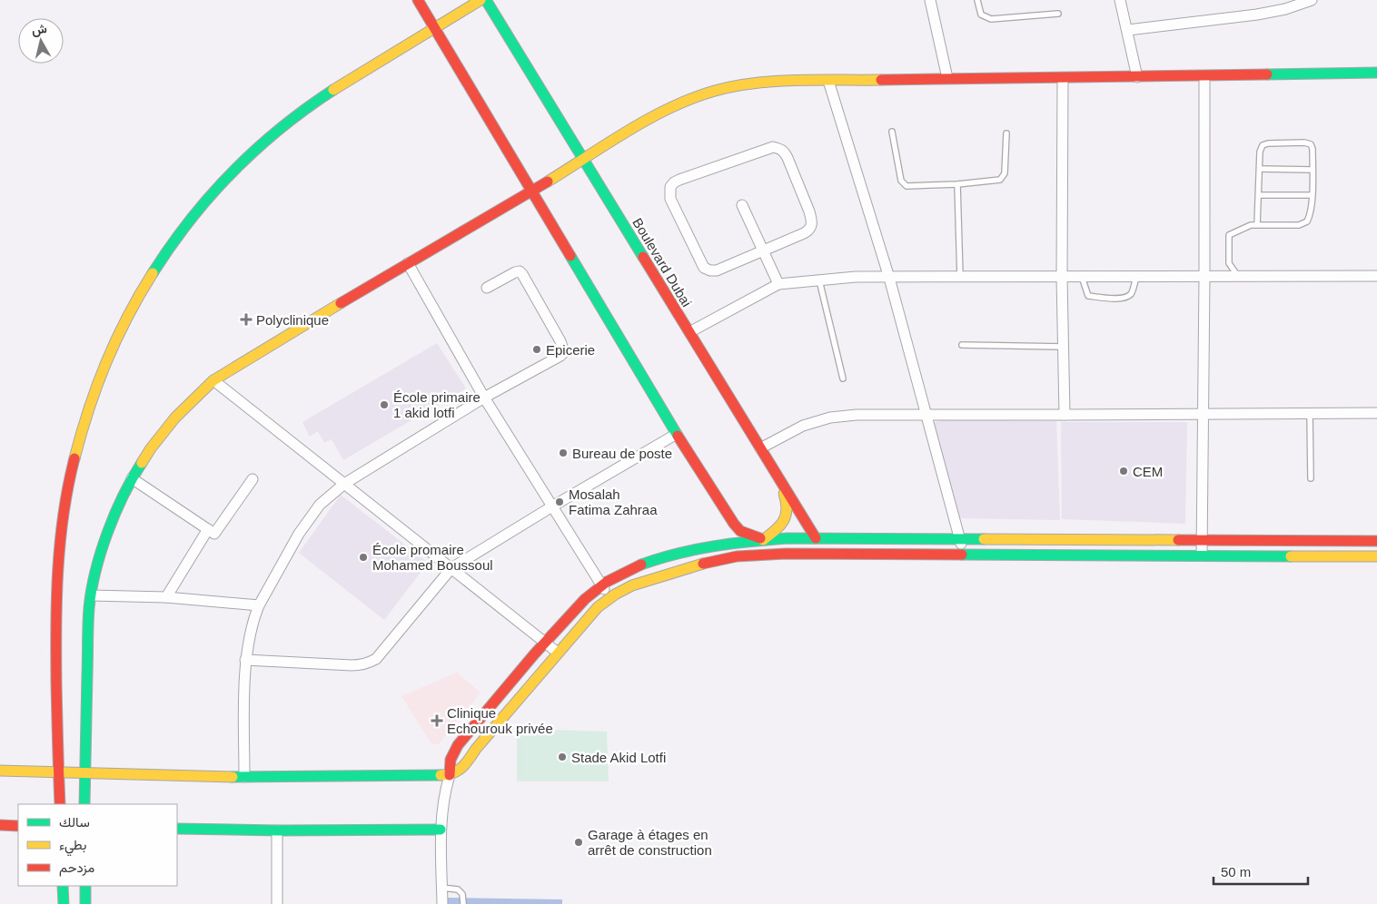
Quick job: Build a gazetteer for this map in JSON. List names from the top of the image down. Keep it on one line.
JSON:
{"streets":{"street":["Boulevard Dubai"]},"places":{"health":["Polyclinique","Clinique Echourouk privée"],"other":["Epicerie","École primaire 1 akid lotfi","Bureau de poste","CEM","Mosalah Fatima Zahraa","École promaire Mohamed Boussoul","Stade Akid Lotfi","Garage à étages en arrêt de construction"]},"legend":["سالك","بطيء","مزدحم"],"scale_bar":"50 m","north":"top"}
